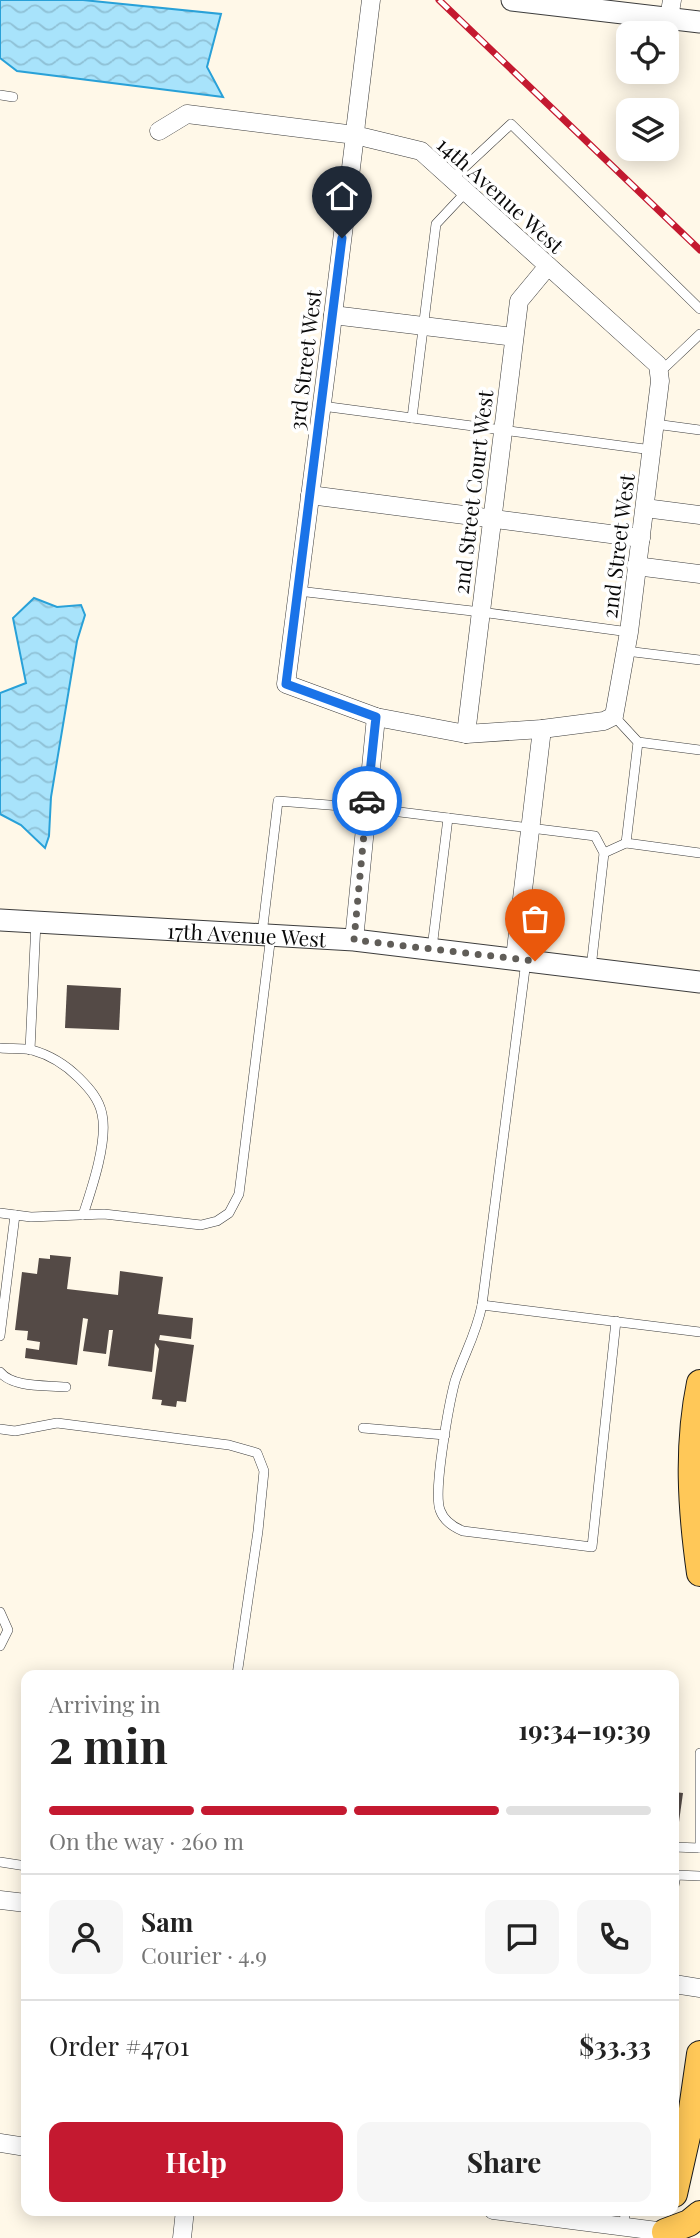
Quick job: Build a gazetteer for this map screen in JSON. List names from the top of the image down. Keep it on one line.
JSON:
{"streets":{"street":["14th Avenue West","3rd Street West","2nd Street Court West","2nd Street West","17th Avenue West"]},"crossings":[["14th Avenue West","3rd Street West"],["14th Avenue West","2nd Street Court West"],["14th Avenue West","2nd Street West"]],"page":{"heading":["2 min","Arriving in","19:34–19:39"],"panel":["Sam","Courier · 4.9","Order #4701","$33.33"],"bar":"On the way · 260 m","buttons":["Help","Share"]}}
